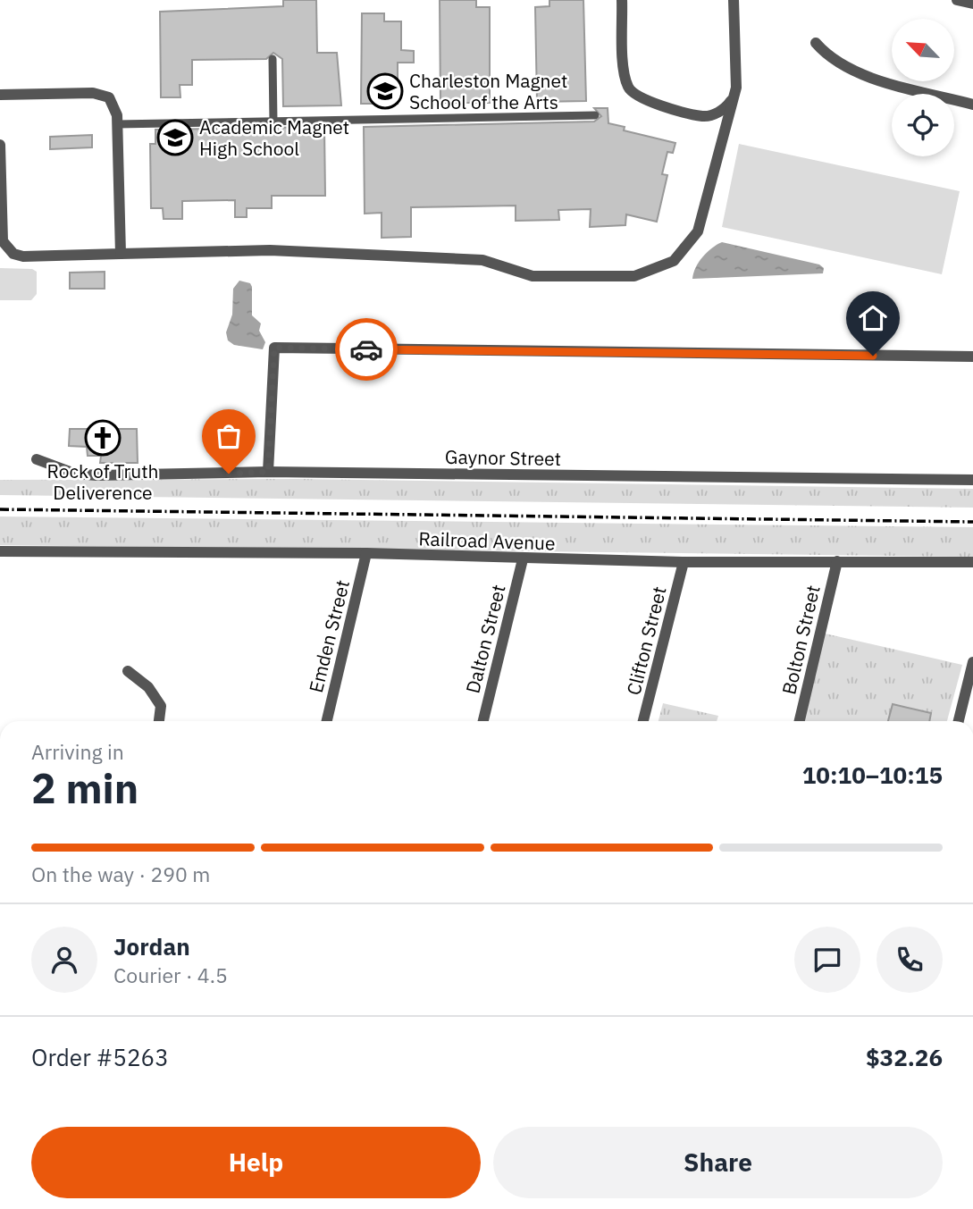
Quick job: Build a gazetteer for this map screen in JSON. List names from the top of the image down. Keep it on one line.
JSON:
{"streets":{"street":["Gaynor Street","Railroad Avenue","Emden Street","Dalton Street","Bolton Street","Clifton Street"]},"crossings":[["Railroad Avenue","Emden Street"],["Railroad Avenue","Dalton Street"],["Railroad Avenue","Bolton Street"],["Railroad Avenue","Clifton Street"]],"places":{"school or university":["Charleston Magnet School of the Arts","Academic Magnet High School"],"church":["Rock of Truth Deliverence"]},"north":"top left","page":{"heading":["2 min","Arriving in","10:10–10:15"],"panel":["Jordan","Courier · 4.5","Order #5263","$32.26"],"bar":"On the way · 290 m","buttons":["Help","Share"]}}
